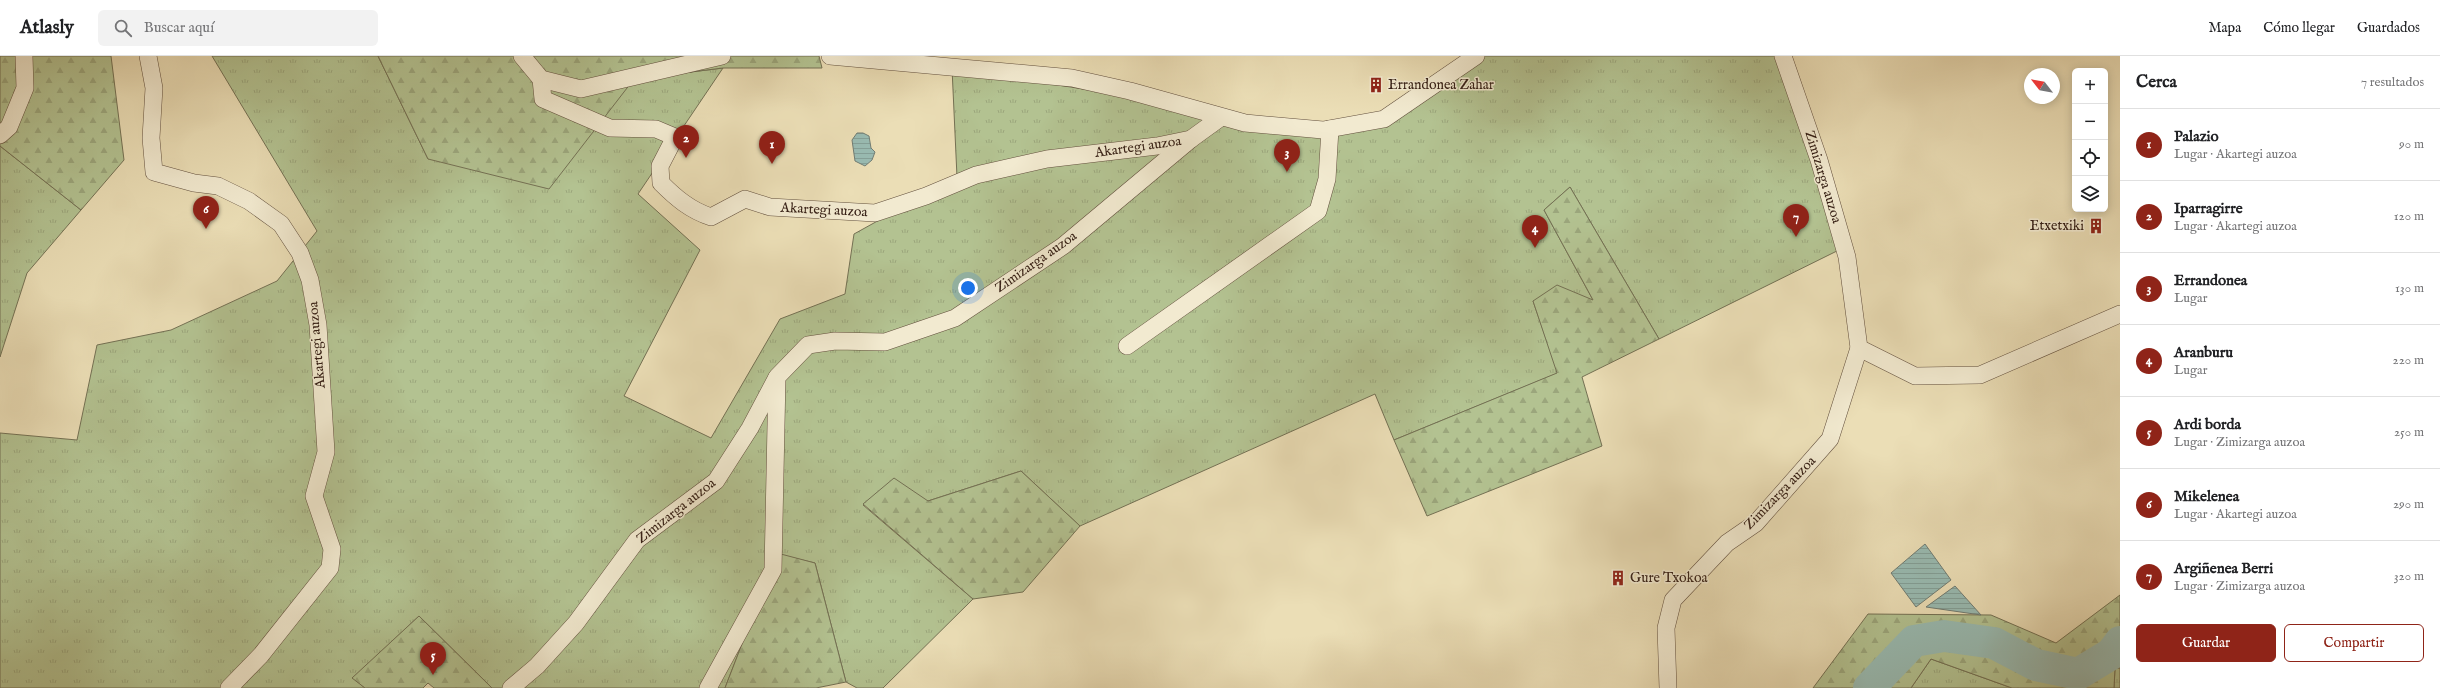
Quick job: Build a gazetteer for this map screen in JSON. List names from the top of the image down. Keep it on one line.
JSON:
{"streets":{"street":["Akartegi auzoa","Zimizarga auzoa"]},"crossings":[["Akartegi auzoa","Zimizarga auzoa"]],"places":{"building":["Errandonea Zahar","Etxetxiki","Gure Txokoa"]},"north":"top left","page":{"header":"Atlasly","search":"Buscar aquí","nav":["Mapa","Cómo llegar","Guardados"],"heading":["Cerca","7 resultados"],"map_buttons":["+","−"],"list":[{"mark":"1","name":"Palazio","note":"Lugar · Akartegi auzoa","value":"90 m"},{"mark":"2","name":"Iparragirre","note":"Lugar · Akartegi auzoa","value":"120 m"},{"mark":"3","name":"Errandonea","note":"Lugar","value":"130 m"},{"mark":"4","name":"Aranburu","note":"Lugar","value":"220 m"},{"mark":"5","name":"Ardi borda","note":"Lugar · Zimizarga auzoa","value":"250 m"},{"mark":"6","name":"Mikelenea","note":"Lugar · Akartegi auzoa","value":"290 m"},{"mark":"7","name":"Argiñenea Berri","note":"Lugar · Zimizarga auzoa","value":"320 m"}],"pins":["2","1","3","6","7","4","5"],"buttons":["Guardar","Compartir"]}}
